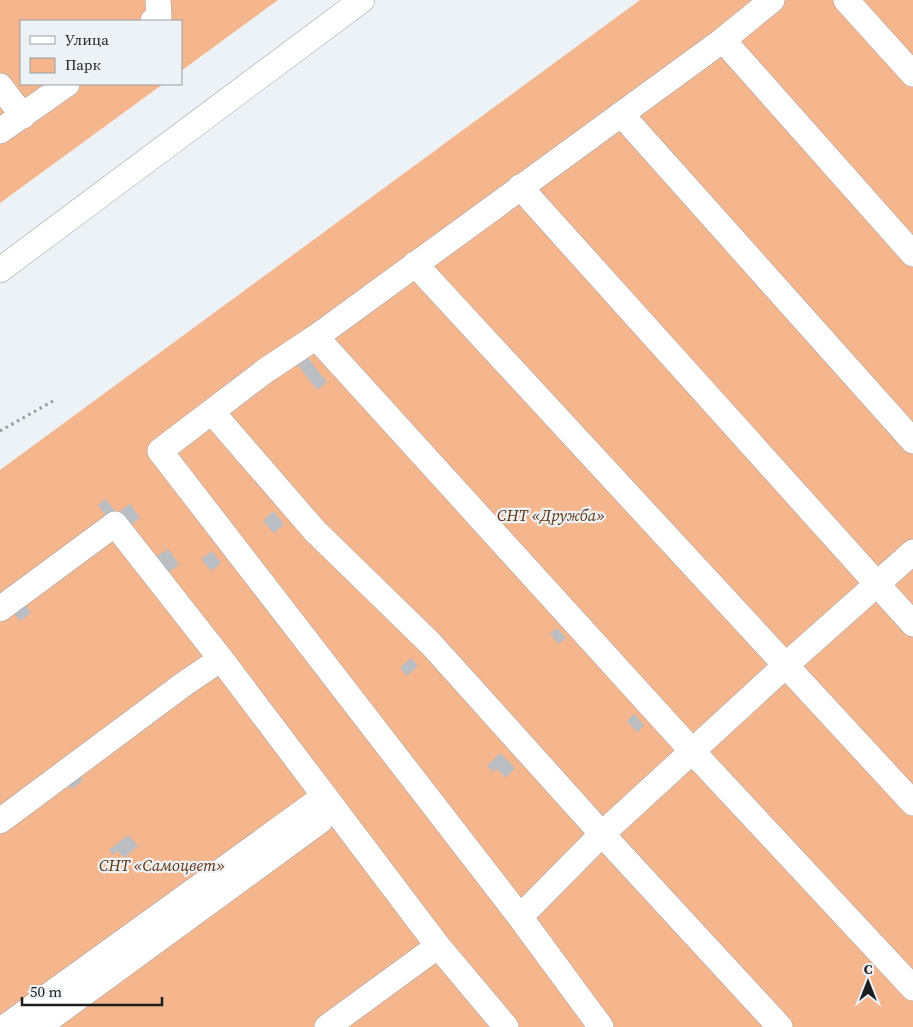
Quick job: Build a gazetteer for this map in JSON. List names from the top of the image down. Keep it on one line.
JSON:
{"parks":["СНТ «Дружба»","СНТ «Самоцвет»"],"legend":["Улица","Парк"],"scale_bar":"50 m","north":"top"}
